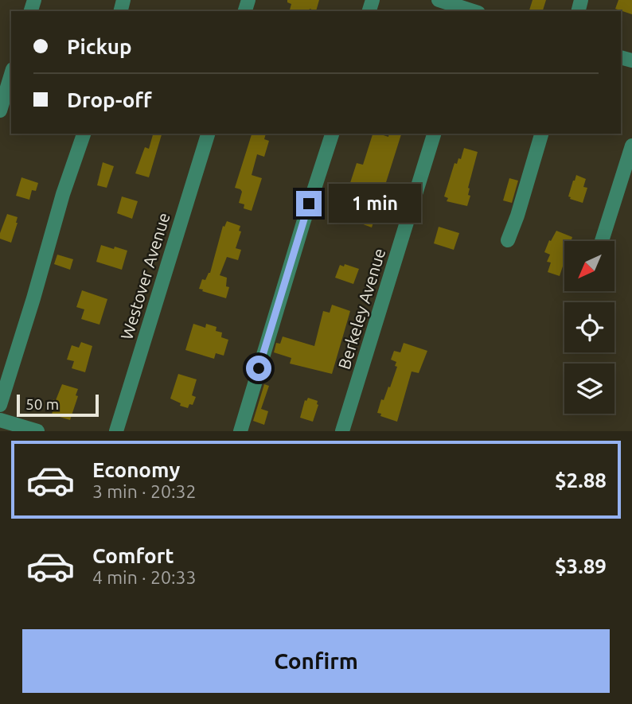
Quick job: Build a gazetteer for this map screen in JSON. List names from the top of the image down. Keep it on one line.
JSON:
{"streets":{"street":["Westover Avenue","Berkeley Avenue"]},"scale_bar":"50 m","north":"bottom left","page":{"banner":["Pickup","Drop-off"],"bubble":"1 min","scale":"50 m","list":[{"name":"Economy","note":"3 min · 20:32","value":"$2.88"},{"name":"Comfort","note":"4 min · 20:33","value":"$3.89"}],"buttons":"Confirm"}}
